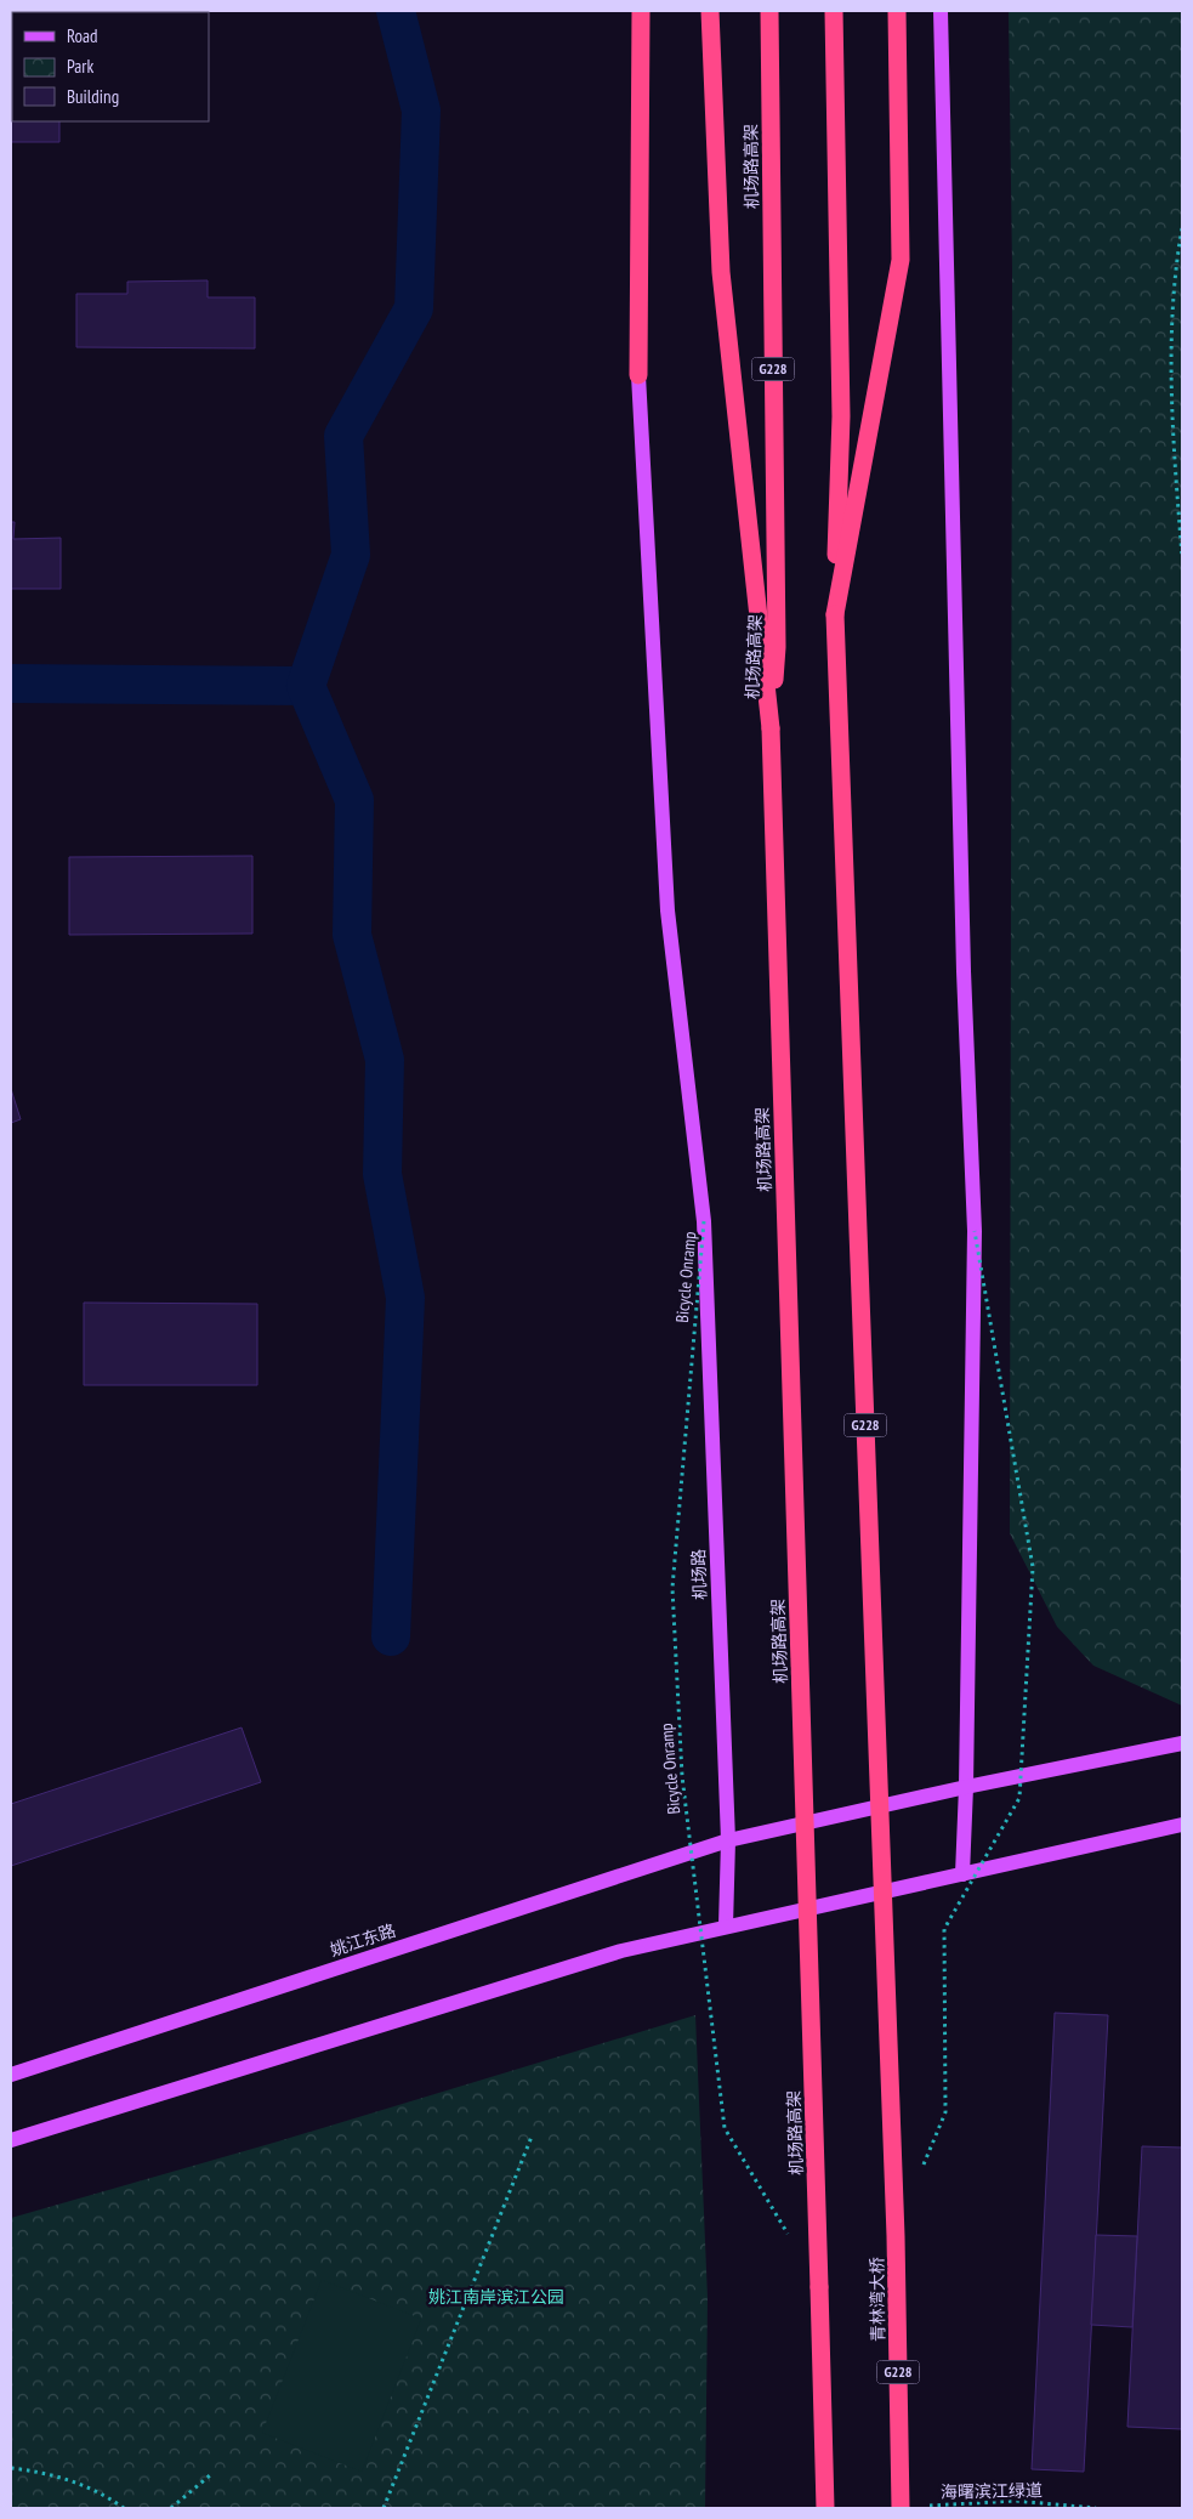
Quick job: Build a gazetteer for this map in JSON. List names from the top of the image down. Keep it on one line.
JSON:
{"streets":{"highway":["机场路高架","G228","青林湾大桥"],"main road":["机场路","姚江东路"],"path":["Bicycle Onramp","海曙滨江绿道"]},"crossings":[["G228","青林湾大桥"],["Bicycle Onramp","机场路"],["机场路","姚江东路"]],"parks":["姚江南岸滨江公园"],"legend":["Road","Park","Building"]}
